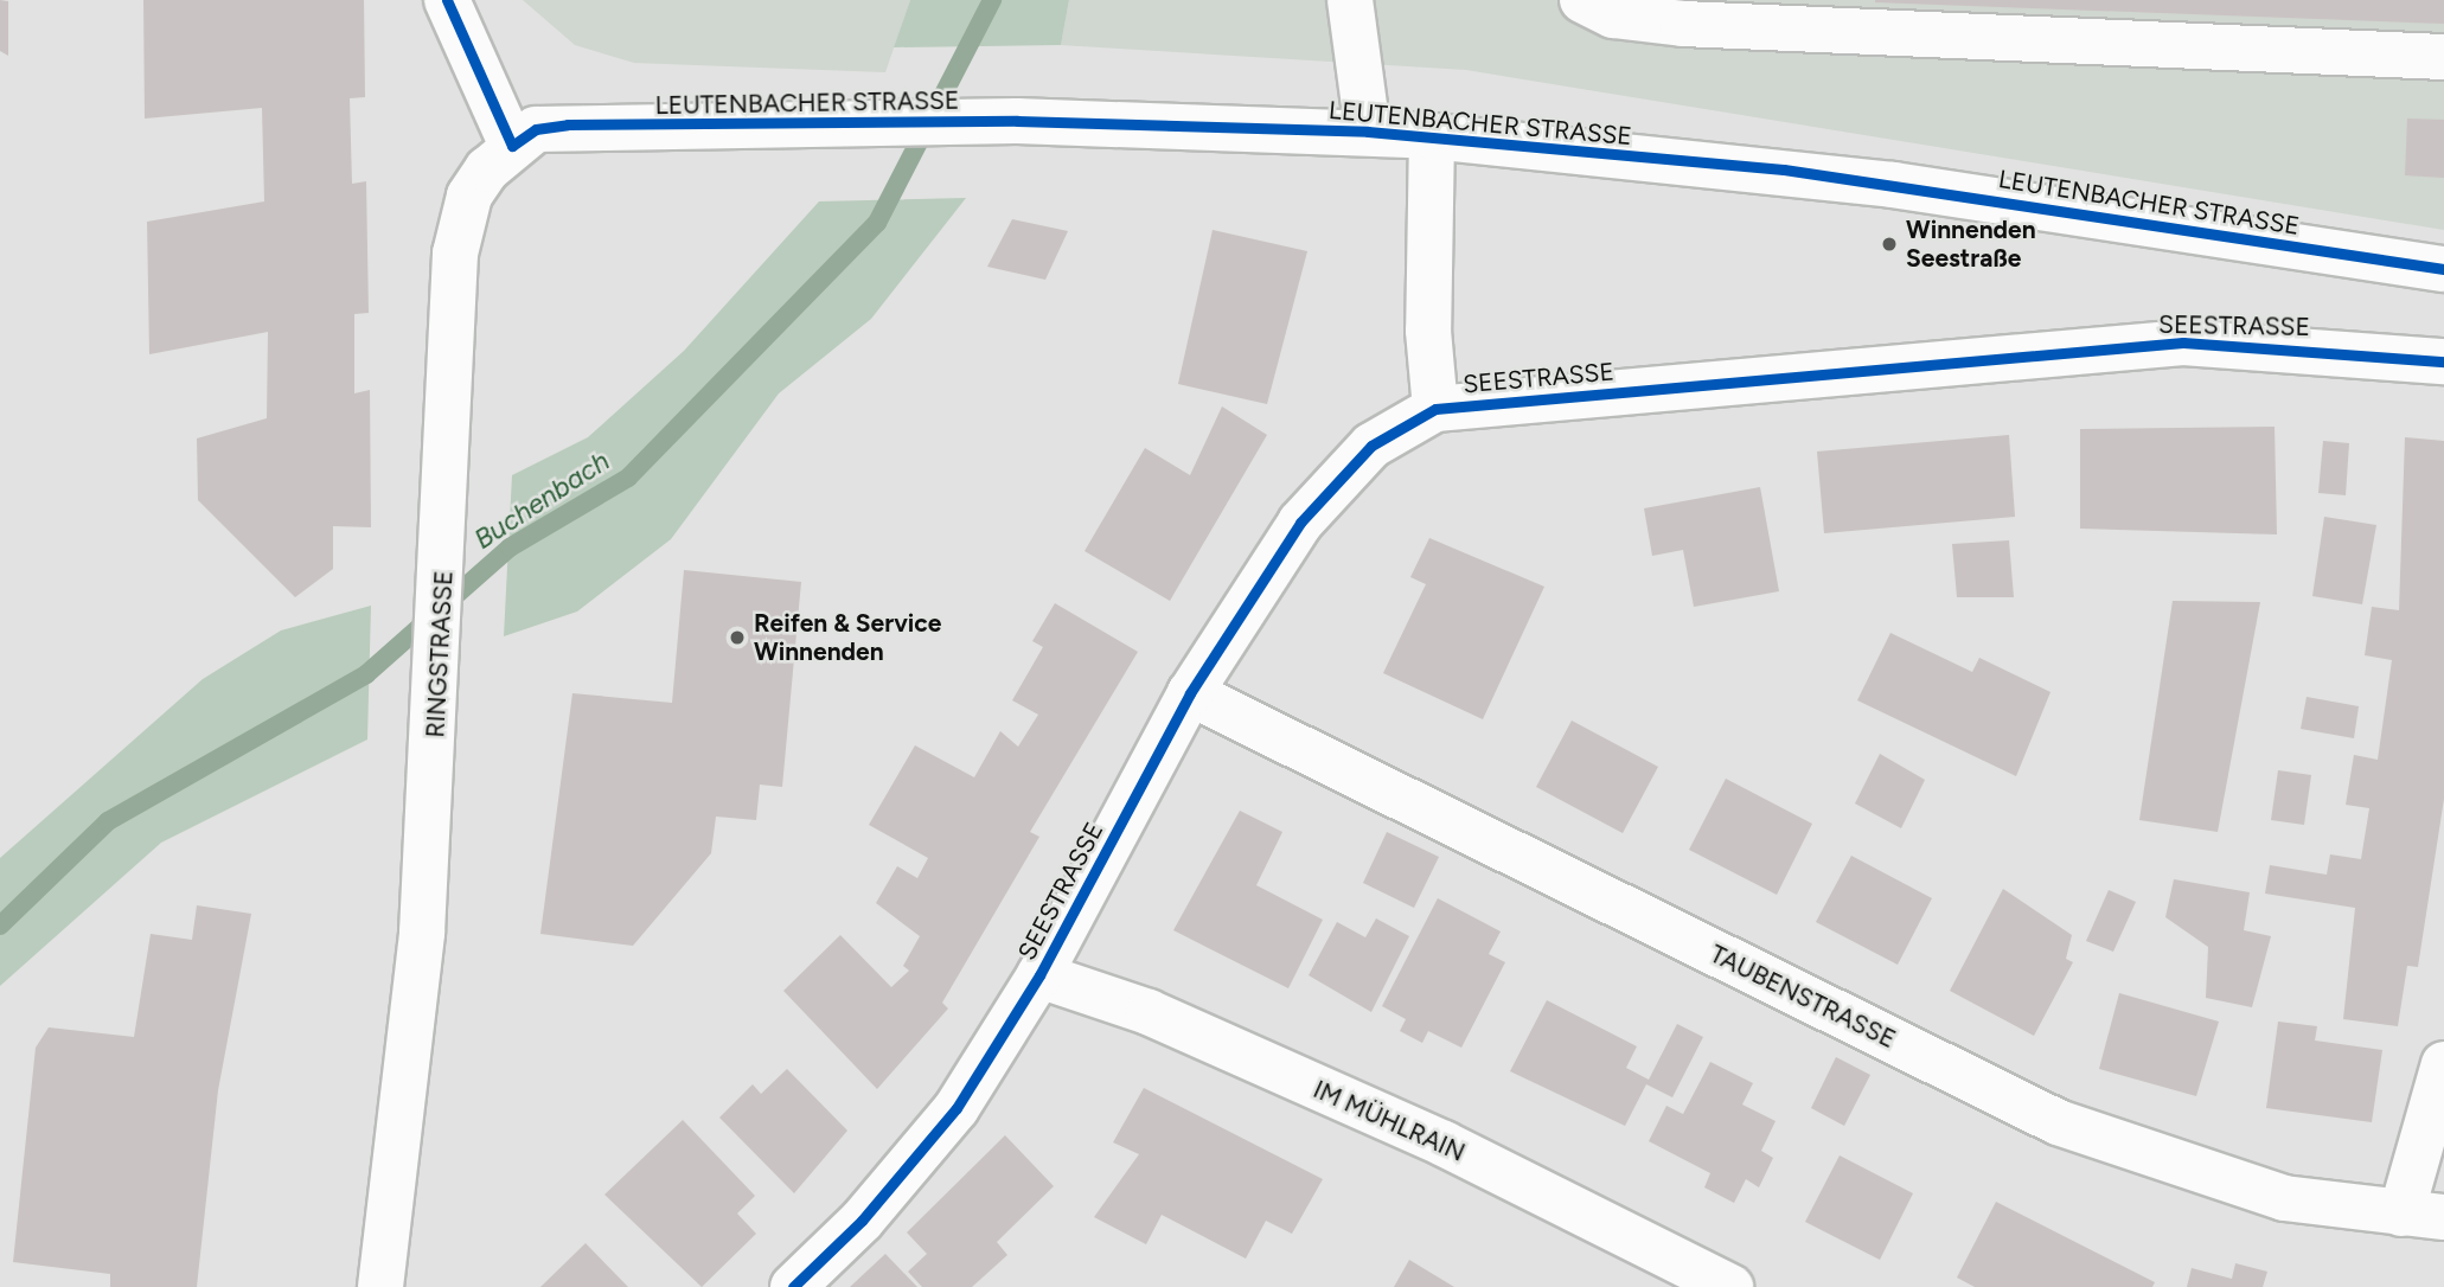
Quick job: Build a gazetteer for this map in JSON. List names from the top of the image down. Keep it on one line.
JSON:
{"streets":{"street":["LEUTENBACHER STRASSE","SEESTRASSE","RINGSTRASSE","TAUBENSTRASSE","IM MÜHLRAIN"]},"crossings":[["LEUTENBACHER STRASSE","SEESTRASSE"],["LEUTENBACHER STRASSE","RINGSTRASSE"],["SEESTRASSE","TAUBENSTRASSE"],["SEESTRASSE","IM MÜHLRAIN"]],"water":["Buchenbach"],"places":["Winnenden Seestraße","Reifen & Service Winnenden"]}
